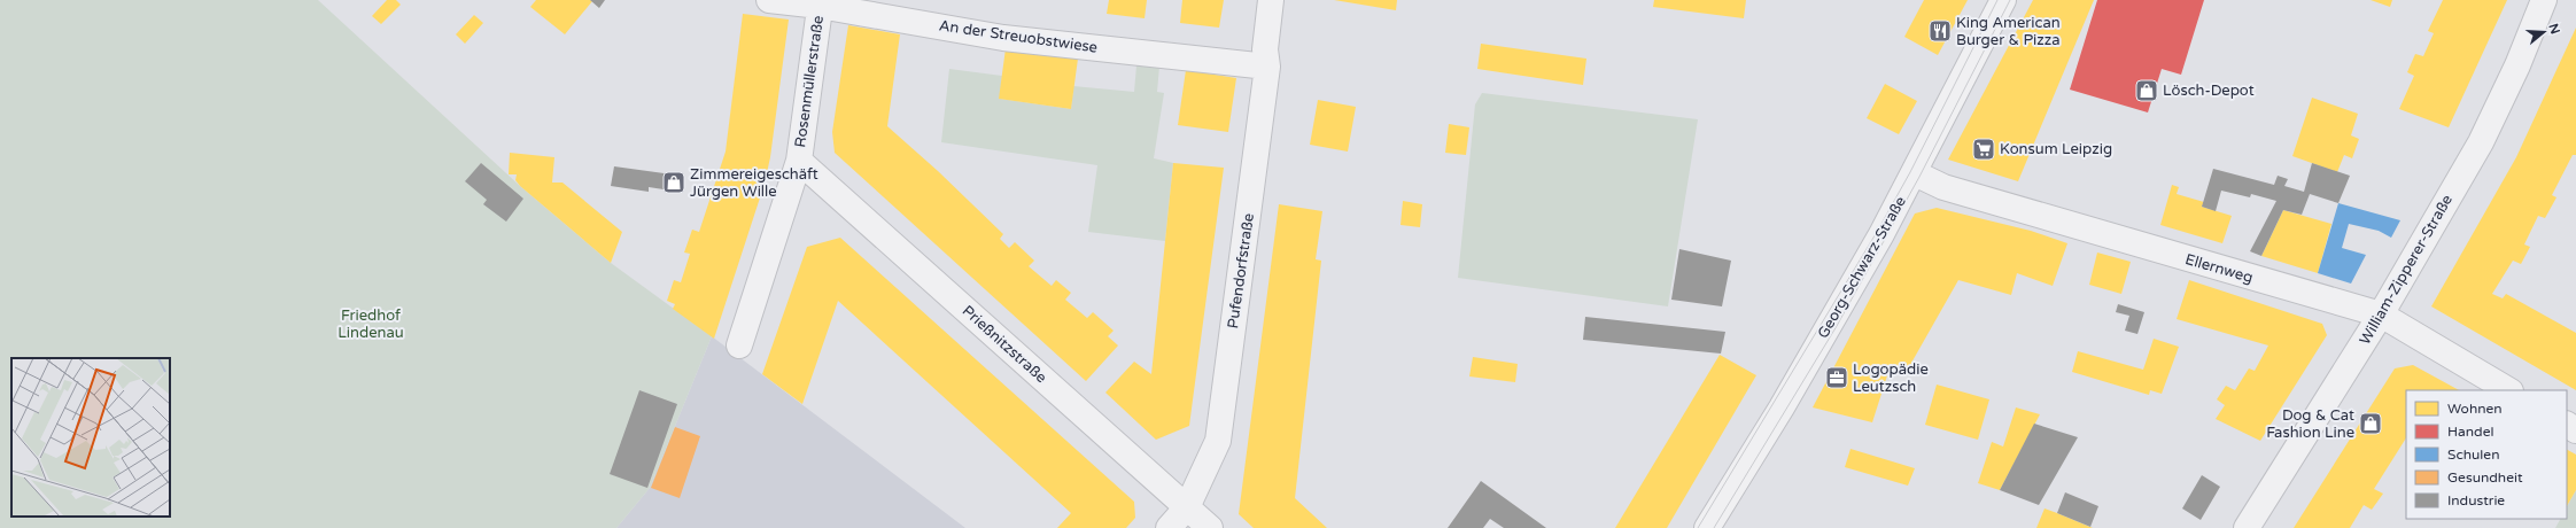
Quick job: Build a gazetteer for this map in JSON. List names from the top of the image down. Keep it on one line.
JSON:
{"streets":{"street":["An der Streuobstwiese","Rosenmüllerstraße","Georg-Schwarz-Straße","Ellernweg","William-Zipperer-Straße","Pufendorfstraße","Prießnitzstraße"]},"crossings":[["An der Streuobstwiese","Rosenmüllerstraße"],["An der Streuobstwiese","Pufendorfstraße"],["Rosenmüllerstraße","Prießnitzstraße"],["Georg-Schwarz-Straße","Ellernweg"],["Ellernweg","William-Zipperer-Straße"],["Pufendorfstraße","Prießnitzstraße"]],"parks":["Friedhof Lindenau"],"places":{"restaurant":["King American Burger & Pizza"],"shop":["Lösch-Depot","Zimmereigeschäft Jürgen Wille","Dog & Cat Fashion Line"],"supermarket":["Konsum Leipzig"],"office":["Logopädie Leutzsch"]},"legend":["Wohnen","Handel","Schulen","Gesundheit","Industrie"],"north":"right"}
